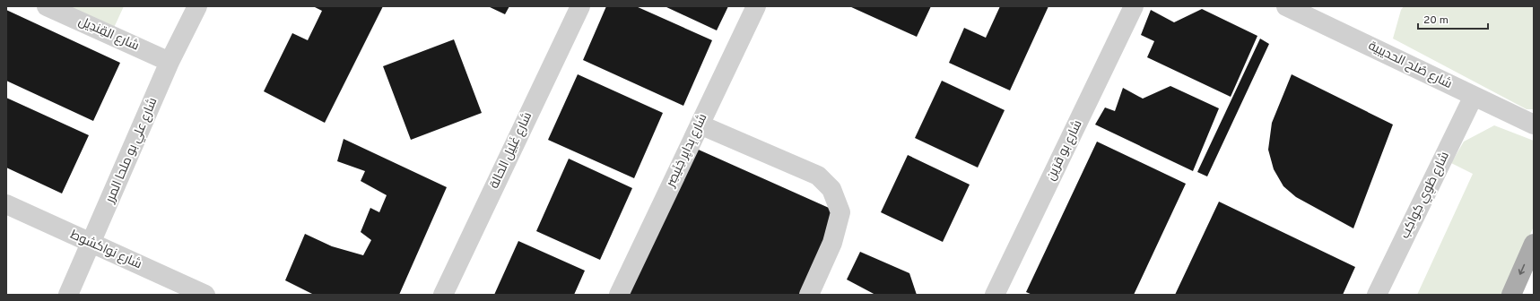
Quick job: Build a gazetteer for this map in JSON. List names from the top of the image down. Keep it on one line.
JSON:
{"streets":{"street":["شارع القِندِيل","شارع صُلح الحديبية","شارع علي بو ملحا المرر","شارع غَلِيل الحالة","شارع بِدايِر خِنَيصِر","شارع بو قرَين","شارع طَوِي كِواكِب","شارع نواكشوط"]},"crossings":[["شارع القِندِيل","شارع علي بو ملحا المرر"],["شارع صُلح الحديبية","شارع طَوِي كِواكِب"],["شارع علي بو ملحا المرر","شارع نواكشوط"]],"scale_bar":"20 m"}
